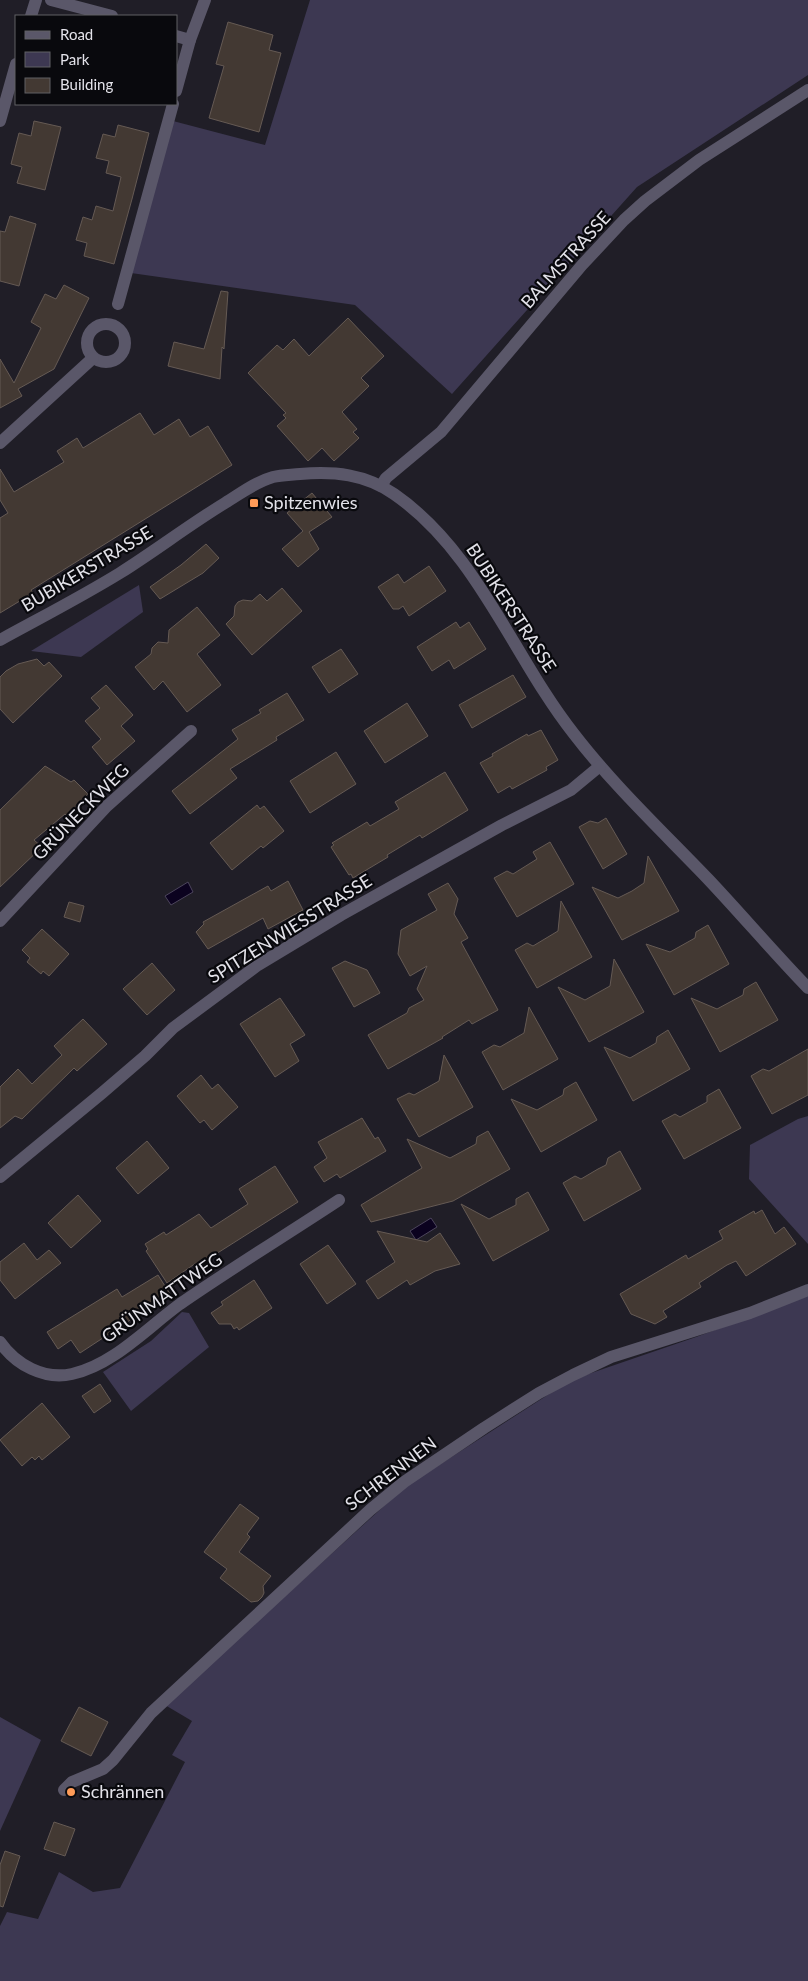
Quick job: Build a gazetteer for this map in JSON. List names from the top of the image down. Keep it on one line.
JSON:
{"streets":{"street":["BALMSTRASSE","BUBIKERSTRASSE","GRÜNECKWEG","SPITZENWIESSTRASSE","GRÜNMATTWEG","SCHRENNEN"]},"crossings":[["BALMSTRASSE","BUBIKERSTRASSE"],["BUBIKERSTRASSE","SPITZENWIESSTRASSE"]],"places":{"transit":["Spitzenwies"],"other":["Schrännen"]},"legend":["Road","Park","Building"]}
